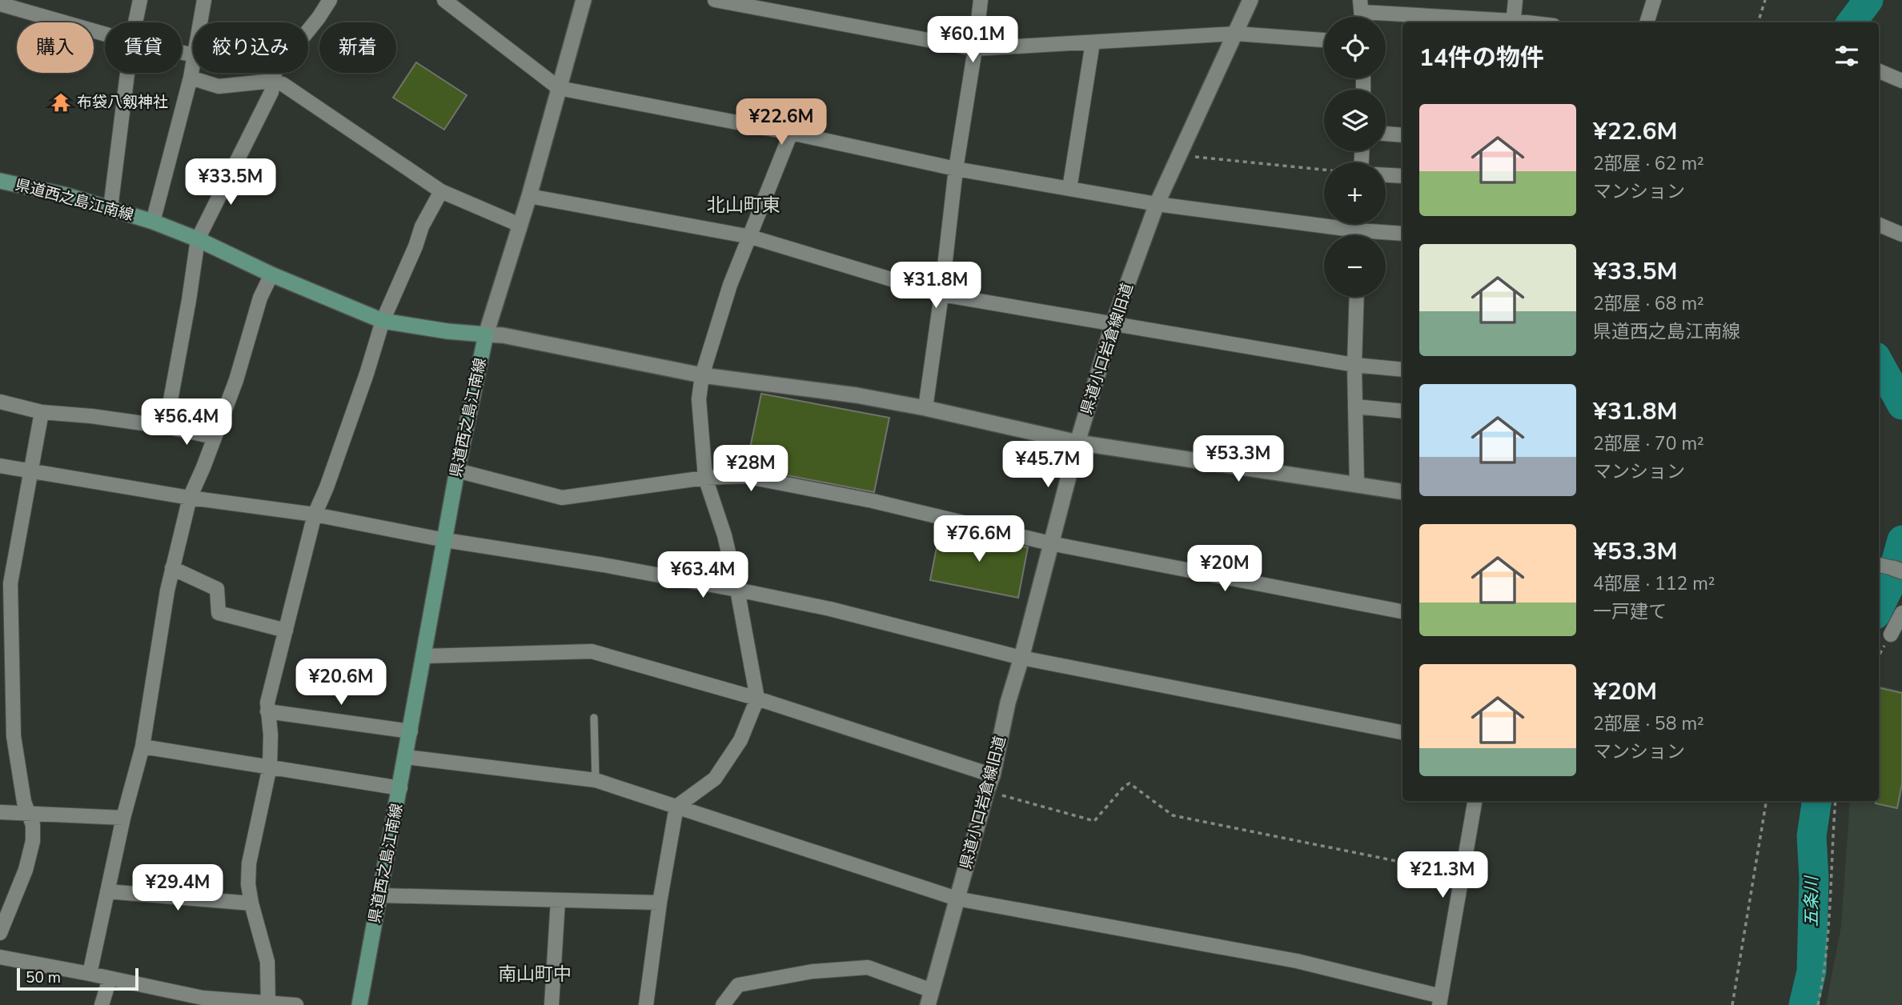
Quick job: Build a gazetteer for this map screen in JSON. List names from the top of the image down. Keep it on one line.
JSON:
{"streets":{"main road":["県道西之島江南線"],"street":["県道小口岩倉線旧道"]},"districts":["北山町東","南山町中"],"water":["五条川"],"places":{"temple":["布袋八剱神社"]},"scale_bar":"50 m","page":{"price":["¥60.1M","¥22.6M","¥33.5M","¥31.8M","¥56.4M","¥53.3M","¥45.7M","¥28M","¥76.6M","¥20M","¥63.4M","¥20.6M","¥21.3M","¥29.4M"],"map_buttons":["+","−"],"chip":["購入","賃貸","絞り込み","新着"],"heading":"14件の物件","list":[{"name":"¥22.6M","note":"2部屋 · 62 m² · マンション"},{"name":"¥33.5M","note":"2部屋 · 68 m² · 県道西之島江南線"},{"name":"¥31.8M","note":"2部屋 · 70 m² · マンション"},{"name":"¥53.3M","note":"4部屋 · 112 m² · 一戸建て"},{"name":"¥20M","note":"2部屋 · 58 m² · マンション"}],"scale":"50 m"}}
